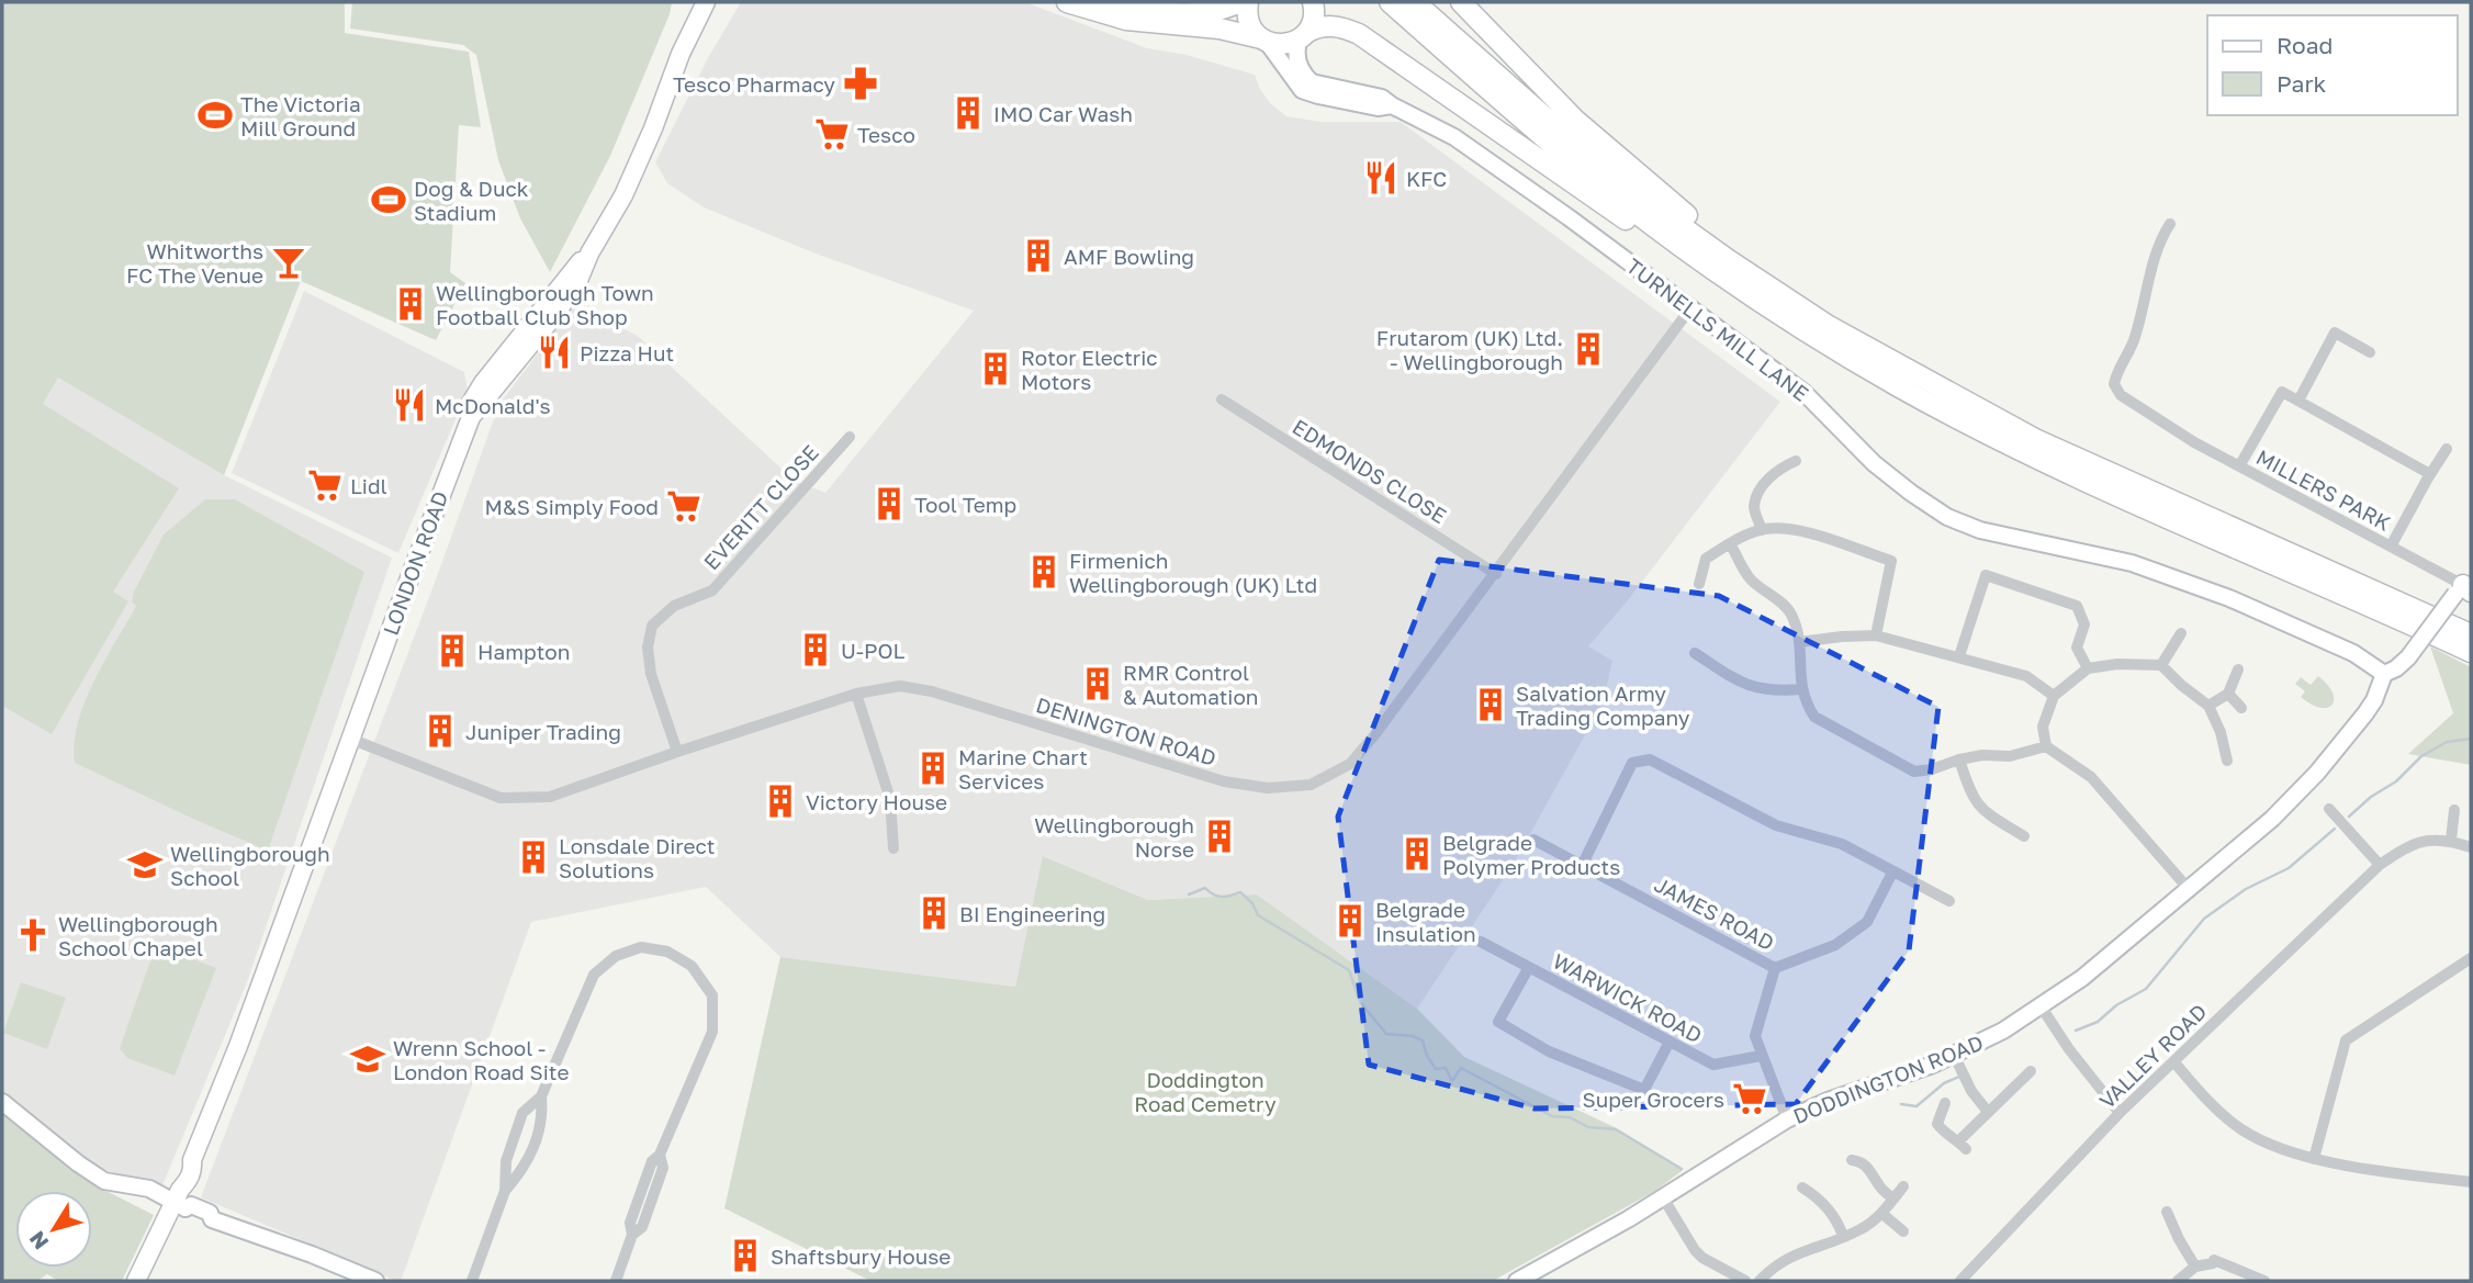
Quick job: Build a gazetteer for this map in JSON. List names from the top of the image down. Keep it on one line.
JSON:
{"streets":{"main road":["TURNELLS MILL LANE","LONDON ROAD","DODDINGTON ROAD"],"street":["EDMONDS CLOSE","MILLERS PARK","EVERITT CLOSE","DENINGTON ROAD","JAMES ROAD","WARWICK ROAD","VALLEY ROAD"]},"crossings":[["TURNELLS MILL LANE","DENINGTON ROAD"],["TURNELLS MILL LANE","DODDINGTON ROAD"],["EDMONDS CLOSE","DENINGTON ROAD"],["EVERITT CLOSE","DENINGTON ROAD"],["LONDON ROAD","DENINGTON ROAD"],["JAMES ROAD","WARWICK ROAD"],["JAMES ROAD","DODDINGTON ROAD"]],"parks":["Doddington Road Cemetry"],"places":{"pharmacy":["Tesco Pharmacy"],"building":["IMO Car Wash","AMF Bowling","Wellingborough Town Football Club Shop","Frutarom (UK) Ltd. - Wellingborough","Rotor Electric Motors","Tool Temp","Firmenich Wellingborough (UK) Ltd","U-POL","Hampton","RMR Control & Automation","Salvation Army Trading Company","Juniper Trading","Marine Chart Services","Victory House","Wellingborough Norse","Belgrade Polymer Products","Lonsdale Direct Solutions","BI Engineering","Belgrade Insulation","Shaftsbury House"],"sports":["The Victoria Mill Ground","Dog & Duck Stadium"],"supermarket":["Tesco","Lidl","M&S Simply Food","Super Grocers"],"restaurant":["KFC","Pizza Hut","McDonald's"],"bar":["Whitworths FC The Venue"],"school or university":["Wellingborough School","Wrenn School - London Road Site"],"church":["Wellingborough School Chapel"]},"legend":["Road","Park"],"north":"bottom left"}
